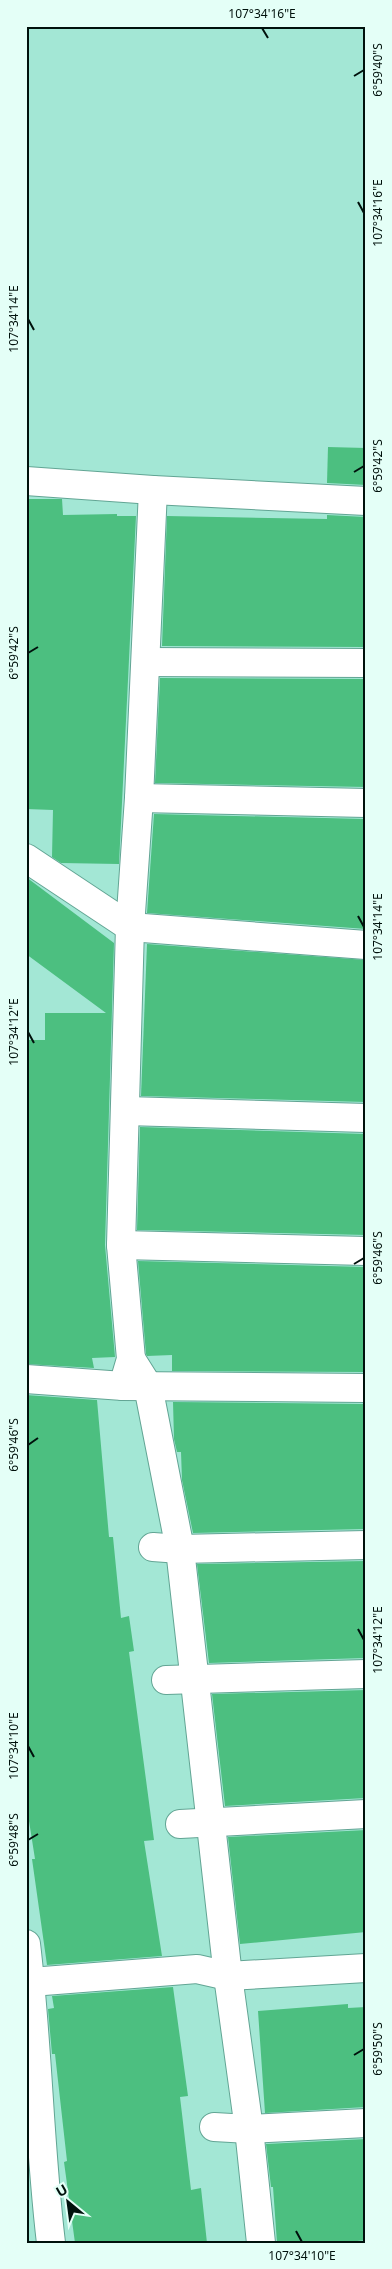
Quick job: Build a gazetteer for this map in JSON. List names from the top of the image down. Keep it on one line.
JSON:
{"north":"top left","coordinates":["107°34'16\"E","6°59'40\"S","107°34'14\"E","6°59'42\"S","107°34'12\"E","6°59'46\"S","107°34'10\"E","6°59'48\"S","6°59'50\"S"]}
